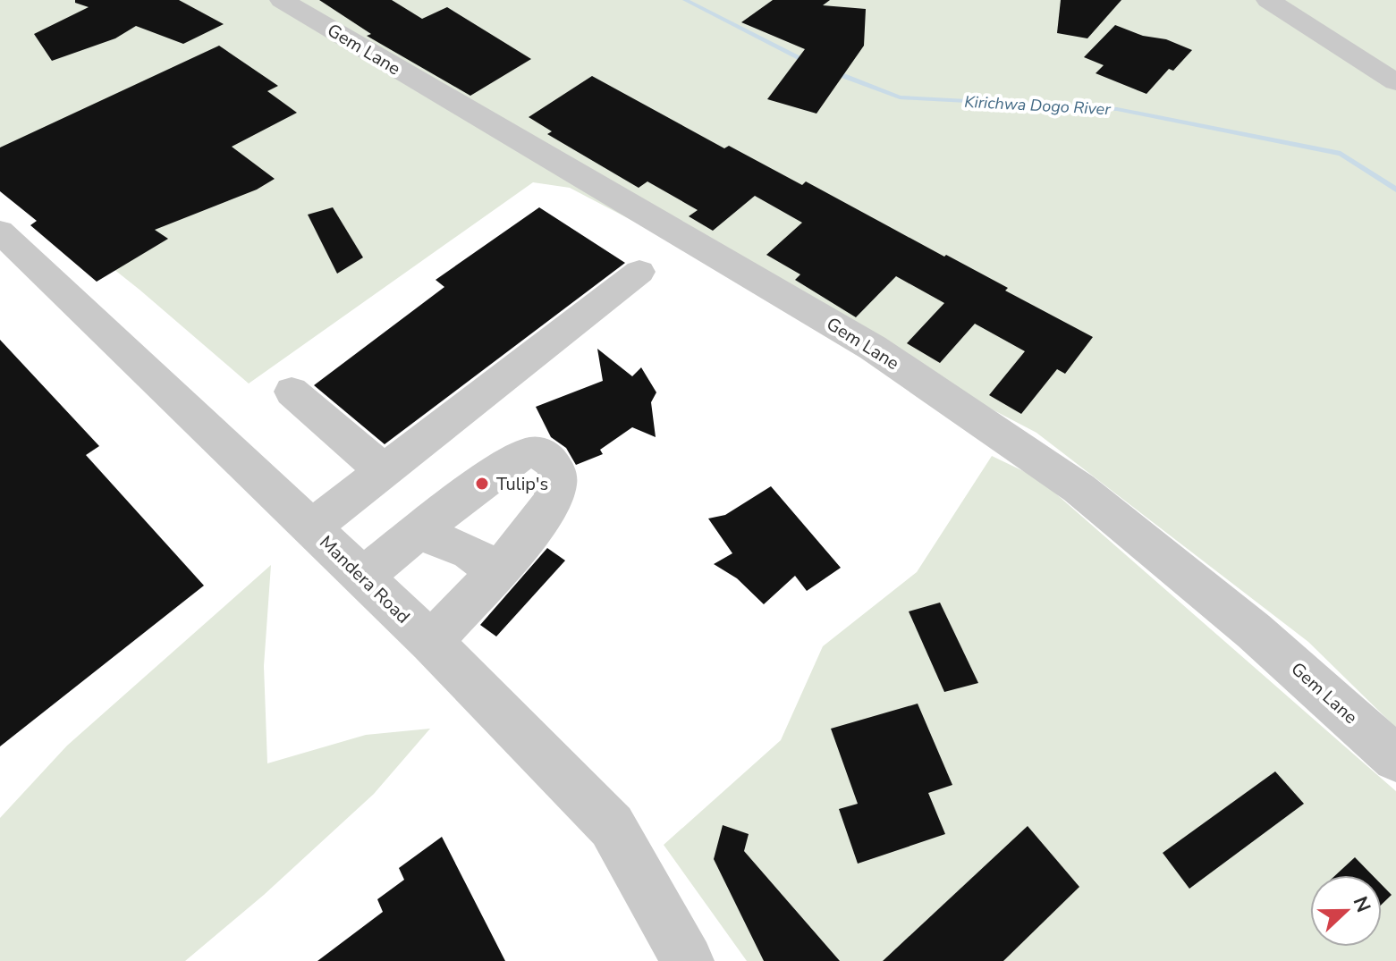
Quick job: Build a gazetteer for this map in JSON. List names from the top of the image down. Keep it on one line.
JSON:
{"streets":{"street":["Gem Lane","Mandera Road"]},"water":["Kirichwa Dogo River"],"places":["Tulip's"],"north":"right"}
